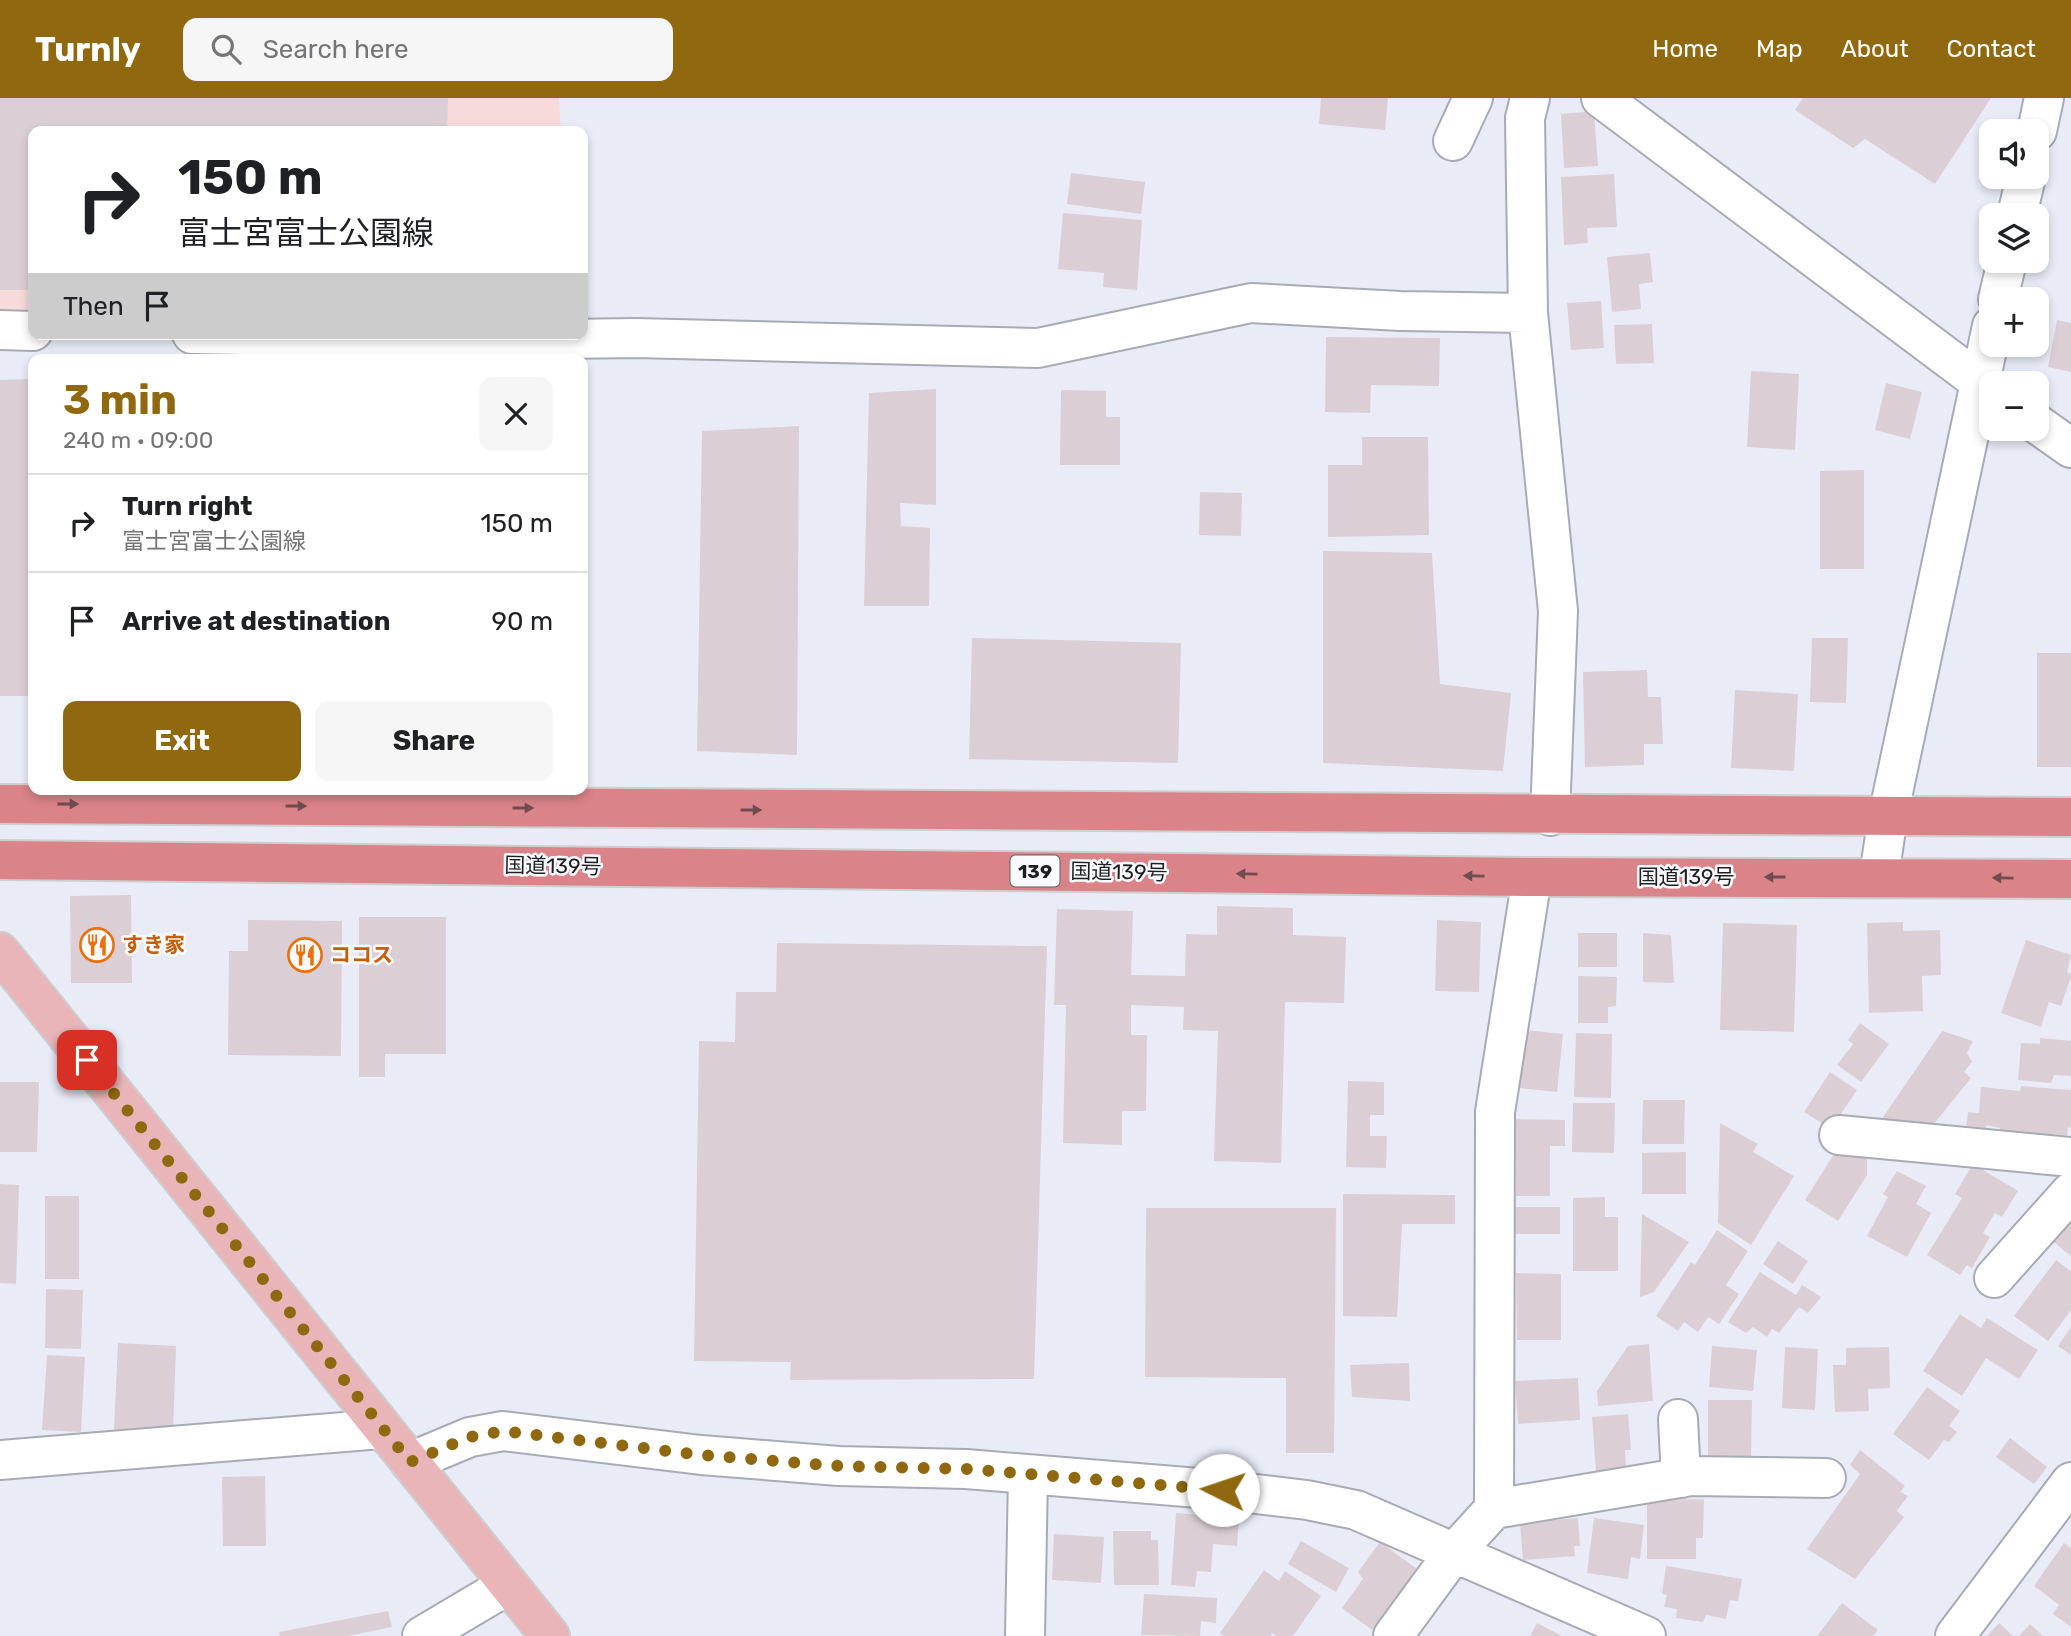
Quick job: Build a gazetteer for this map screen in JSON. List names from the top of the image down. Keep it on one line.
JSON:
{"streets":{"highway":["国道139号","139"]},"places":{"restaurant":["すき家","ココス"]},"page":{"header":"Turnly","search":"Search here","nav":["Home","Map","About","Contact"],"map_buttons":["+","−"],"turn":["150 m","富士宮富士公園線"],"then":"Then","heading":["3 min","240 m · 09:00"],"list":[{"name":"Turn right","note":"富士宮富士公園線","value":"150 m"},{"name":"Arrive at destination","value":"90 m"}],"buttons":["Exit","Share"]}}
